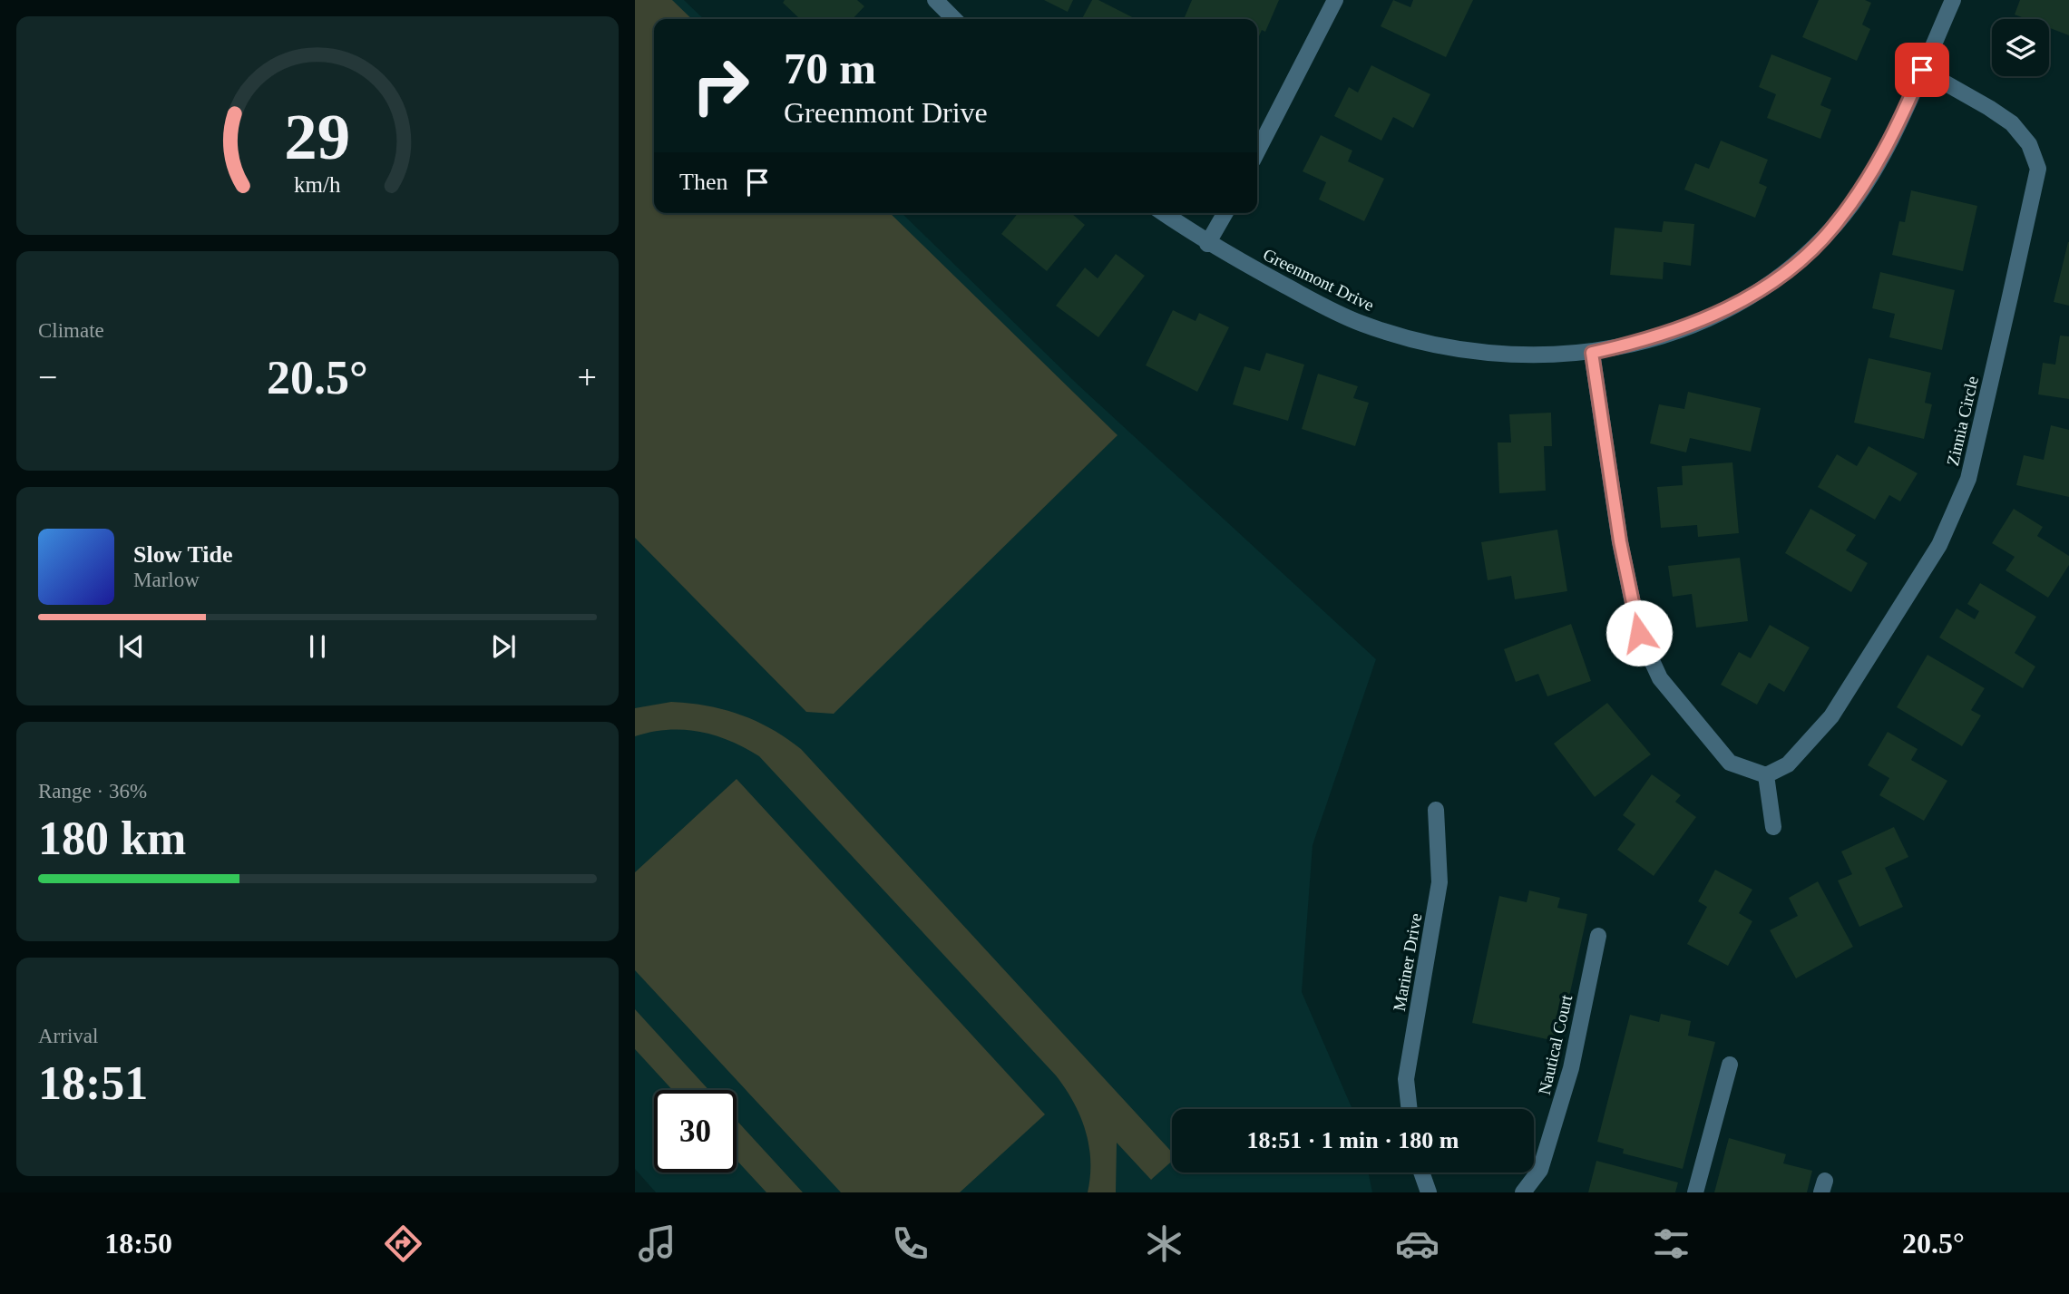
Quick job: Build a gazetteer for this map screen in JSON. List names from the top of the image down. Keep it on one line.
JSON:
{"streets":{"street":["Greenmont Drive","Zinnia Circle","Mariner Drive","Nautical Court"]},"crossings":[["Greenmont Drive","Zinnia Circle"]],"page":{"turn":["70 m","Greenmont Drive"],"then":"Then","tile":["Climate",["Range · 36%","180 km"],["Arrival","18:51"]],"heat":["−","20.5°","+"],"song":["Slow Tide","Marlow"],"limit":"30","trip":"18:51 · 1 min · 180 m","tabs":["18:50","20.5°"],"gauge":["29","km/h"]}}
